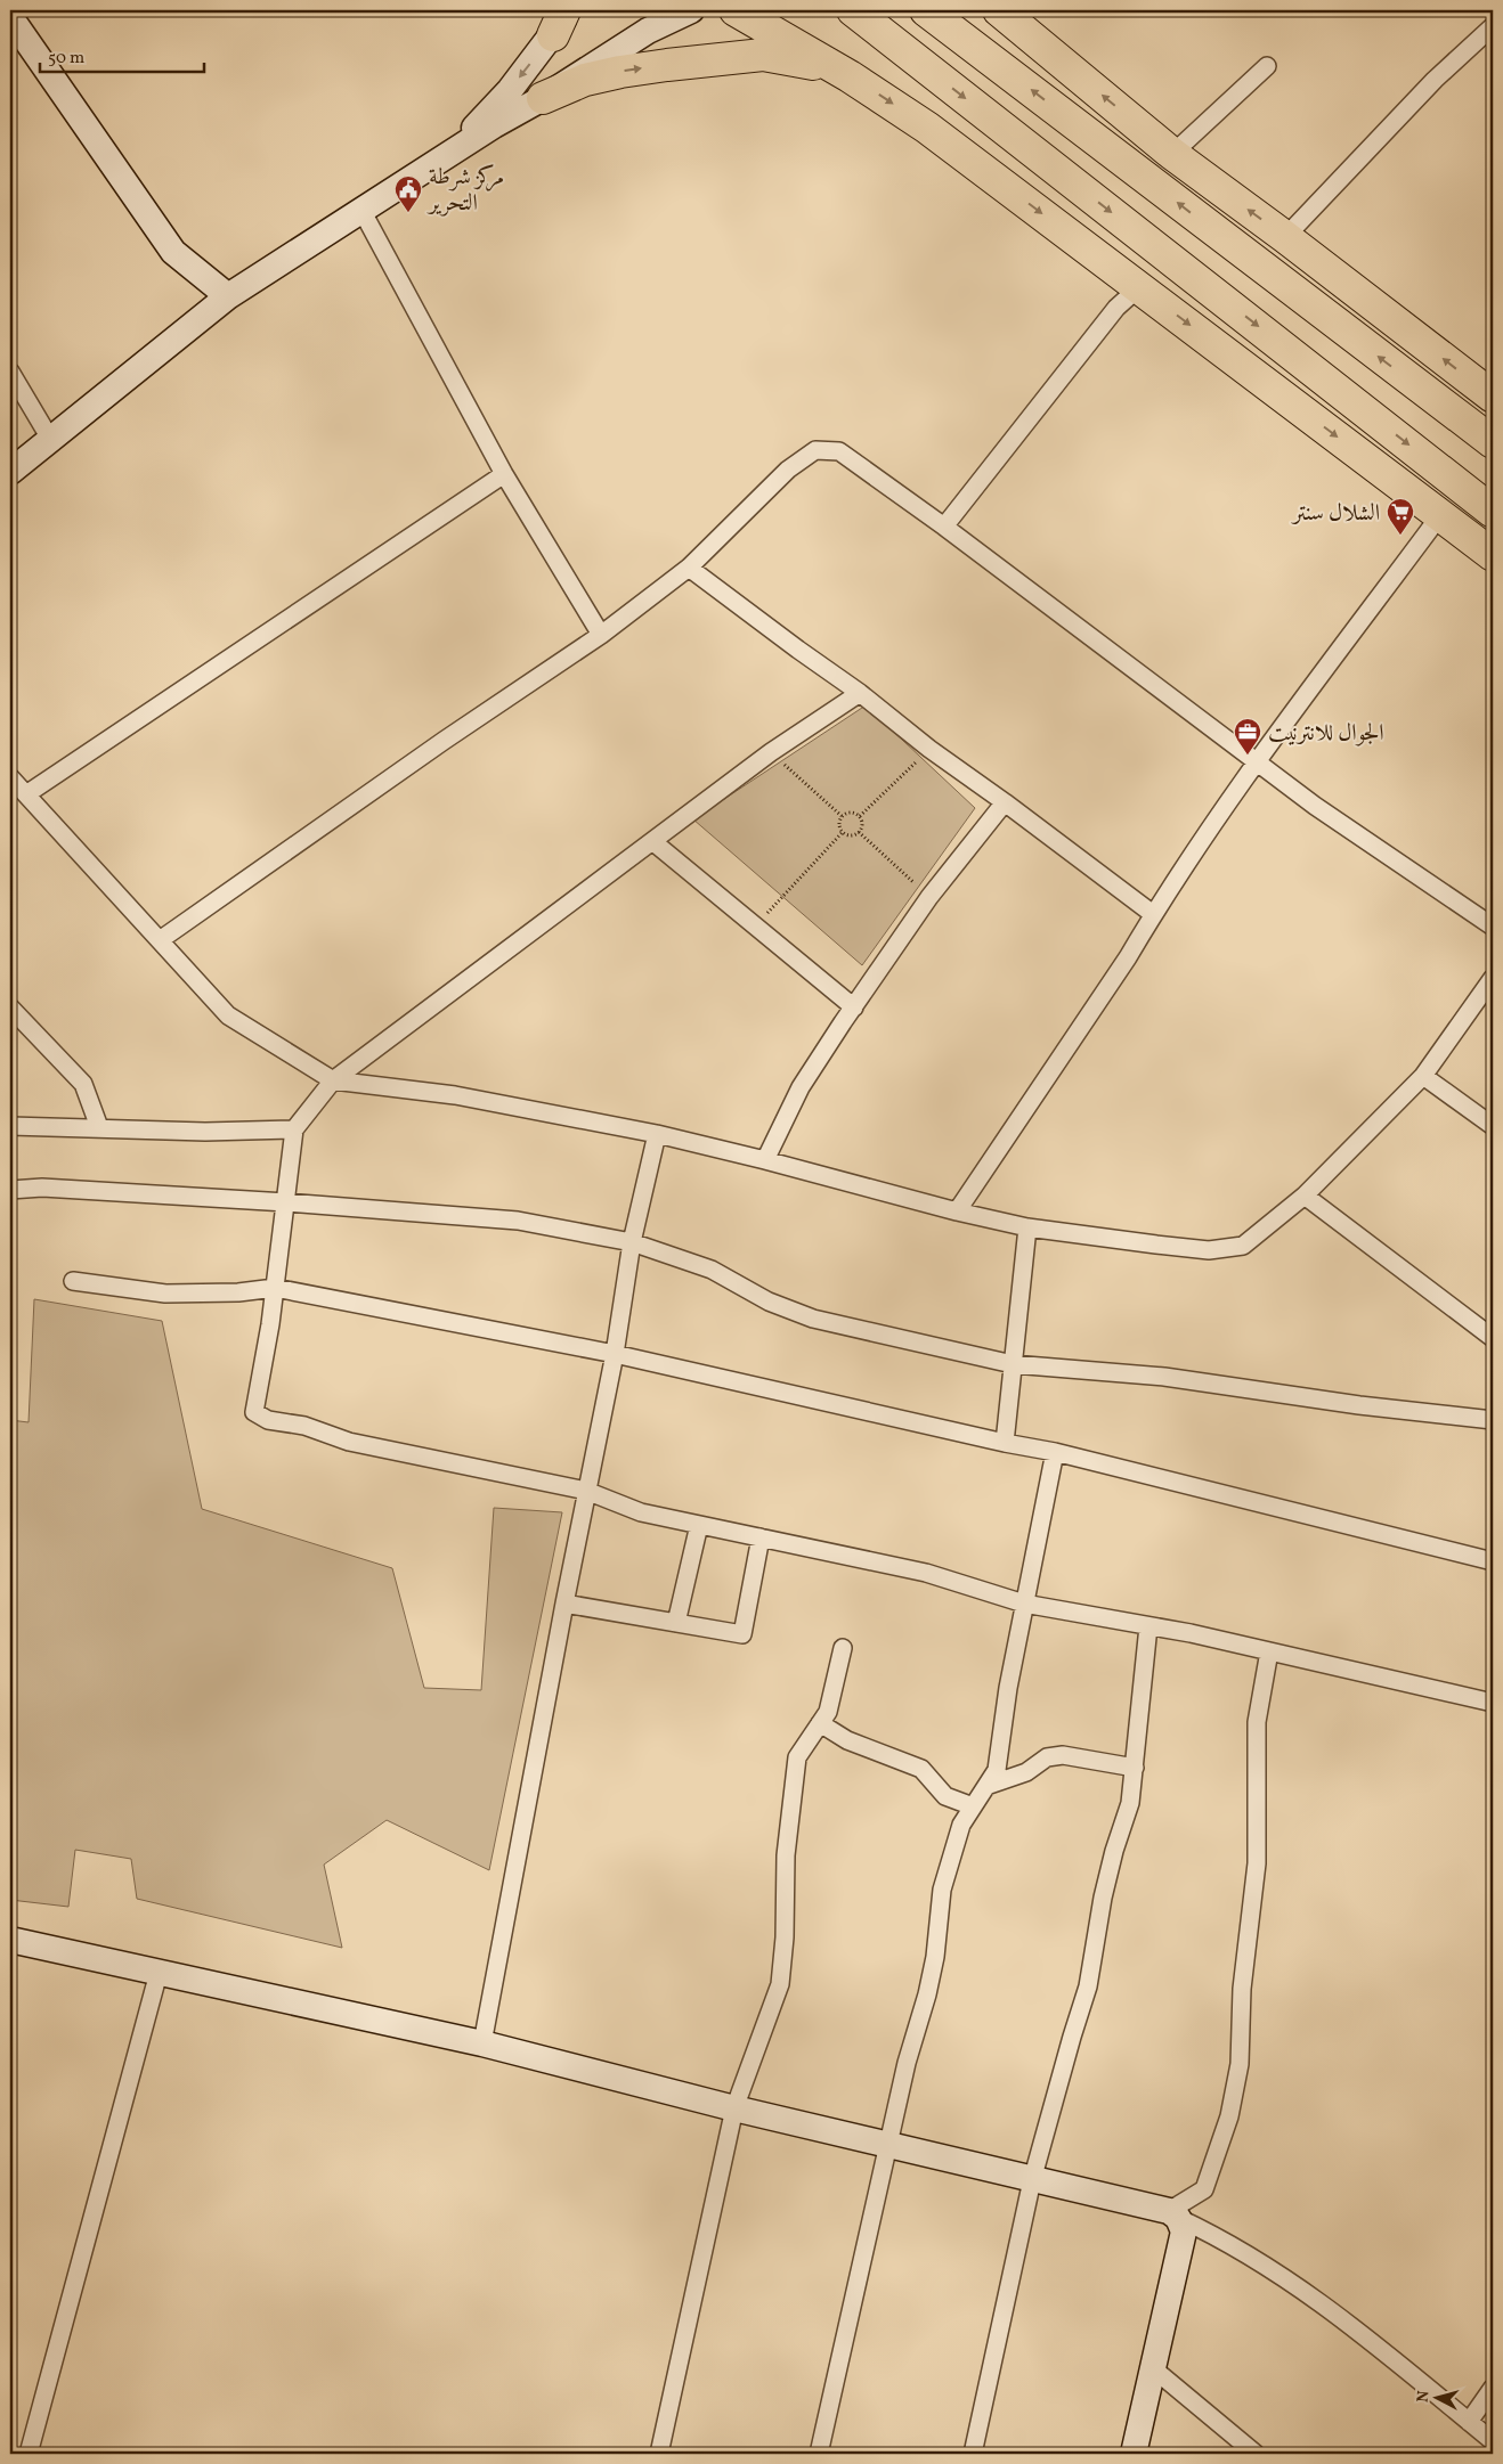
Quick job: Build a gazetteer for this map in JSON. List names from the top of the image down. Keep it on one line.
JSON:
{"places":{"public building":["مركز شرطة التحرير"],"supermarket":["الشلال سنتر"],"office":["الجوال للانترنيت"]},"scale_bar":"50 m","north":"left"}
